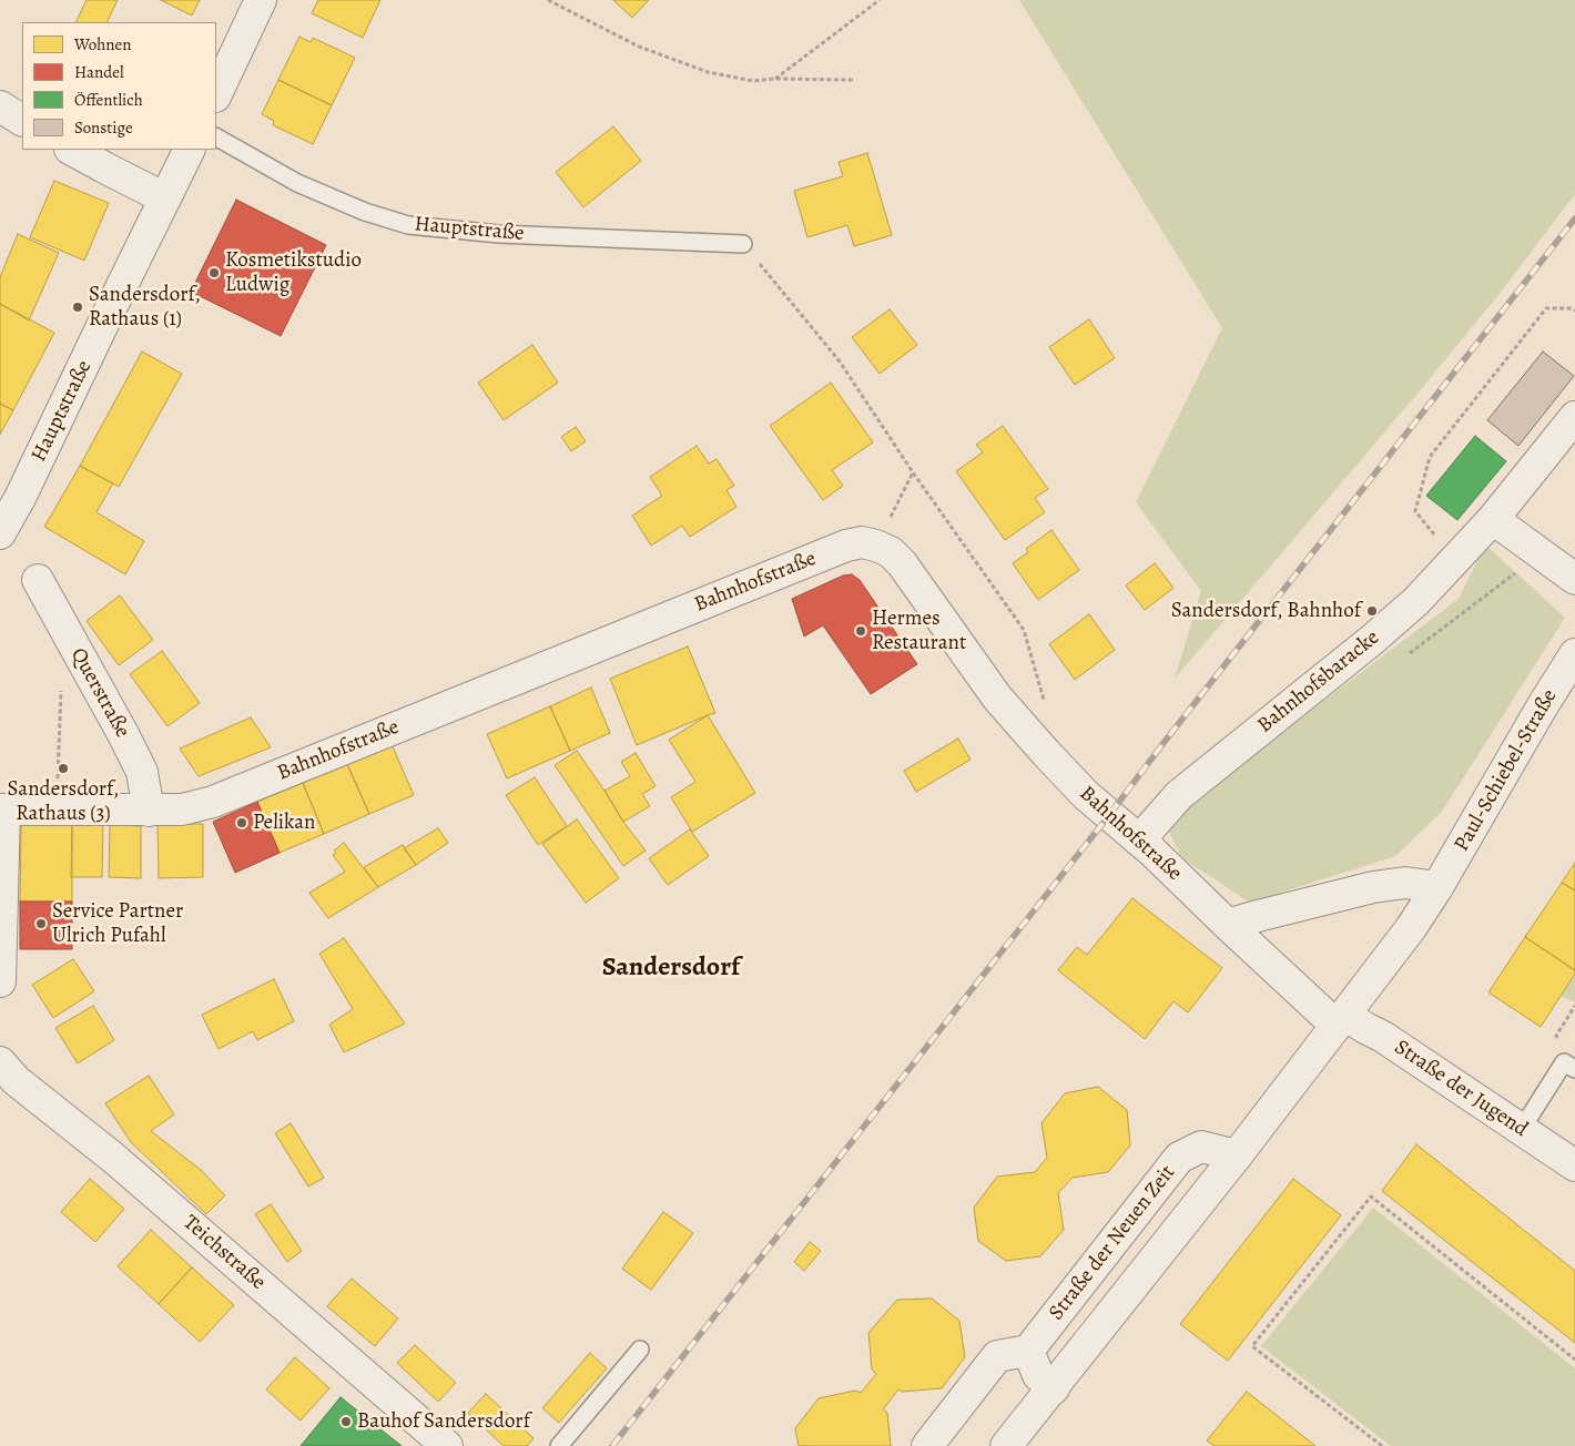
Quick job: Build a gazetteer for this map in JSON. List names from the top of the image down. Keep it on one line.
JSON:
{"streets":{"street":["Hauptstraße","Bahnhofstraße","Bahnhofsbaracke","Querstraße","Paul-Schiebel-Straße","Straße der Jugend","Straße der Neuen Zeit","Teichstraße"]},"crossings":[["Bahnhofstraße","Bahnhofsbaracke"],["Bahnhofstraße","Querstraße"],["Bahnhofstraße","Paul-Schiebel-Straße"],["Bahnhofstraße","Straße der Jugend"],["Bahnhofstraße","Straße der Neuen Zeit"],["Paul-Schiebel-Straße","Straße der Jugend"],["Paul-Schiebel-Straße","Straße der Neuen Zeit"],["Straße der Jugend","Straße der Neuen Zeit"]],"districts":["Sandersdorf"],"places":["Kosmetikstudio Ludwig","Sandersdorf, Rathaus (1)","Sandersdorf, Bahnhof","Hermes Restaurant","Sandersdorf, Rathaus (3)","Pelikan","Service Partner Ulrich Pufahl","Bauhof Sandersdorf"],"legend":["Wohnen","Handel","Öffentlich","Sonstige"]}
